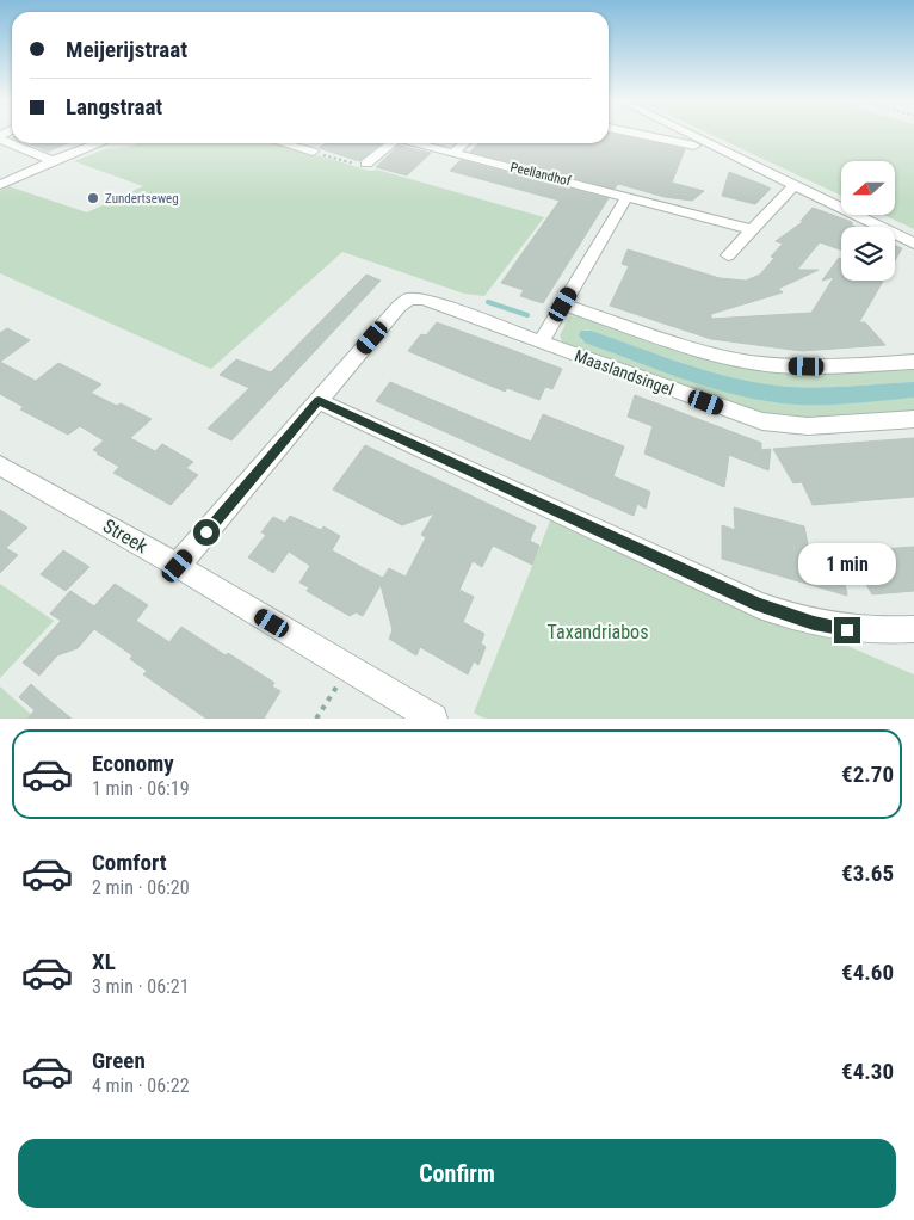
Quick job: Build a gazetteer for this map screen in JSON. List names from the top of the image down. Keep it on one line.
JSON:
{"streets":{"street":["Peellandhof","Maaslandsingel","Streek"]},"parks":["Taxandriabos"],"places":["Zundertseweg"],"north":"left","page":{"banner":["Meijerijstraat","Langstraat"],"bubble":"1 min","list":[{"name":"Economy","note":"1 min · 06:19","value":"€2.70"},{"name":"Comfort","note":"2 min · 06:20","value":"€3.65"},{"name":"XL","note":"3 min · 06:21","value":"€4.60"},{"name":"Green","note":"4 min · 06:22","value":"€4.30"}],"buttons":"Confirm"}}
